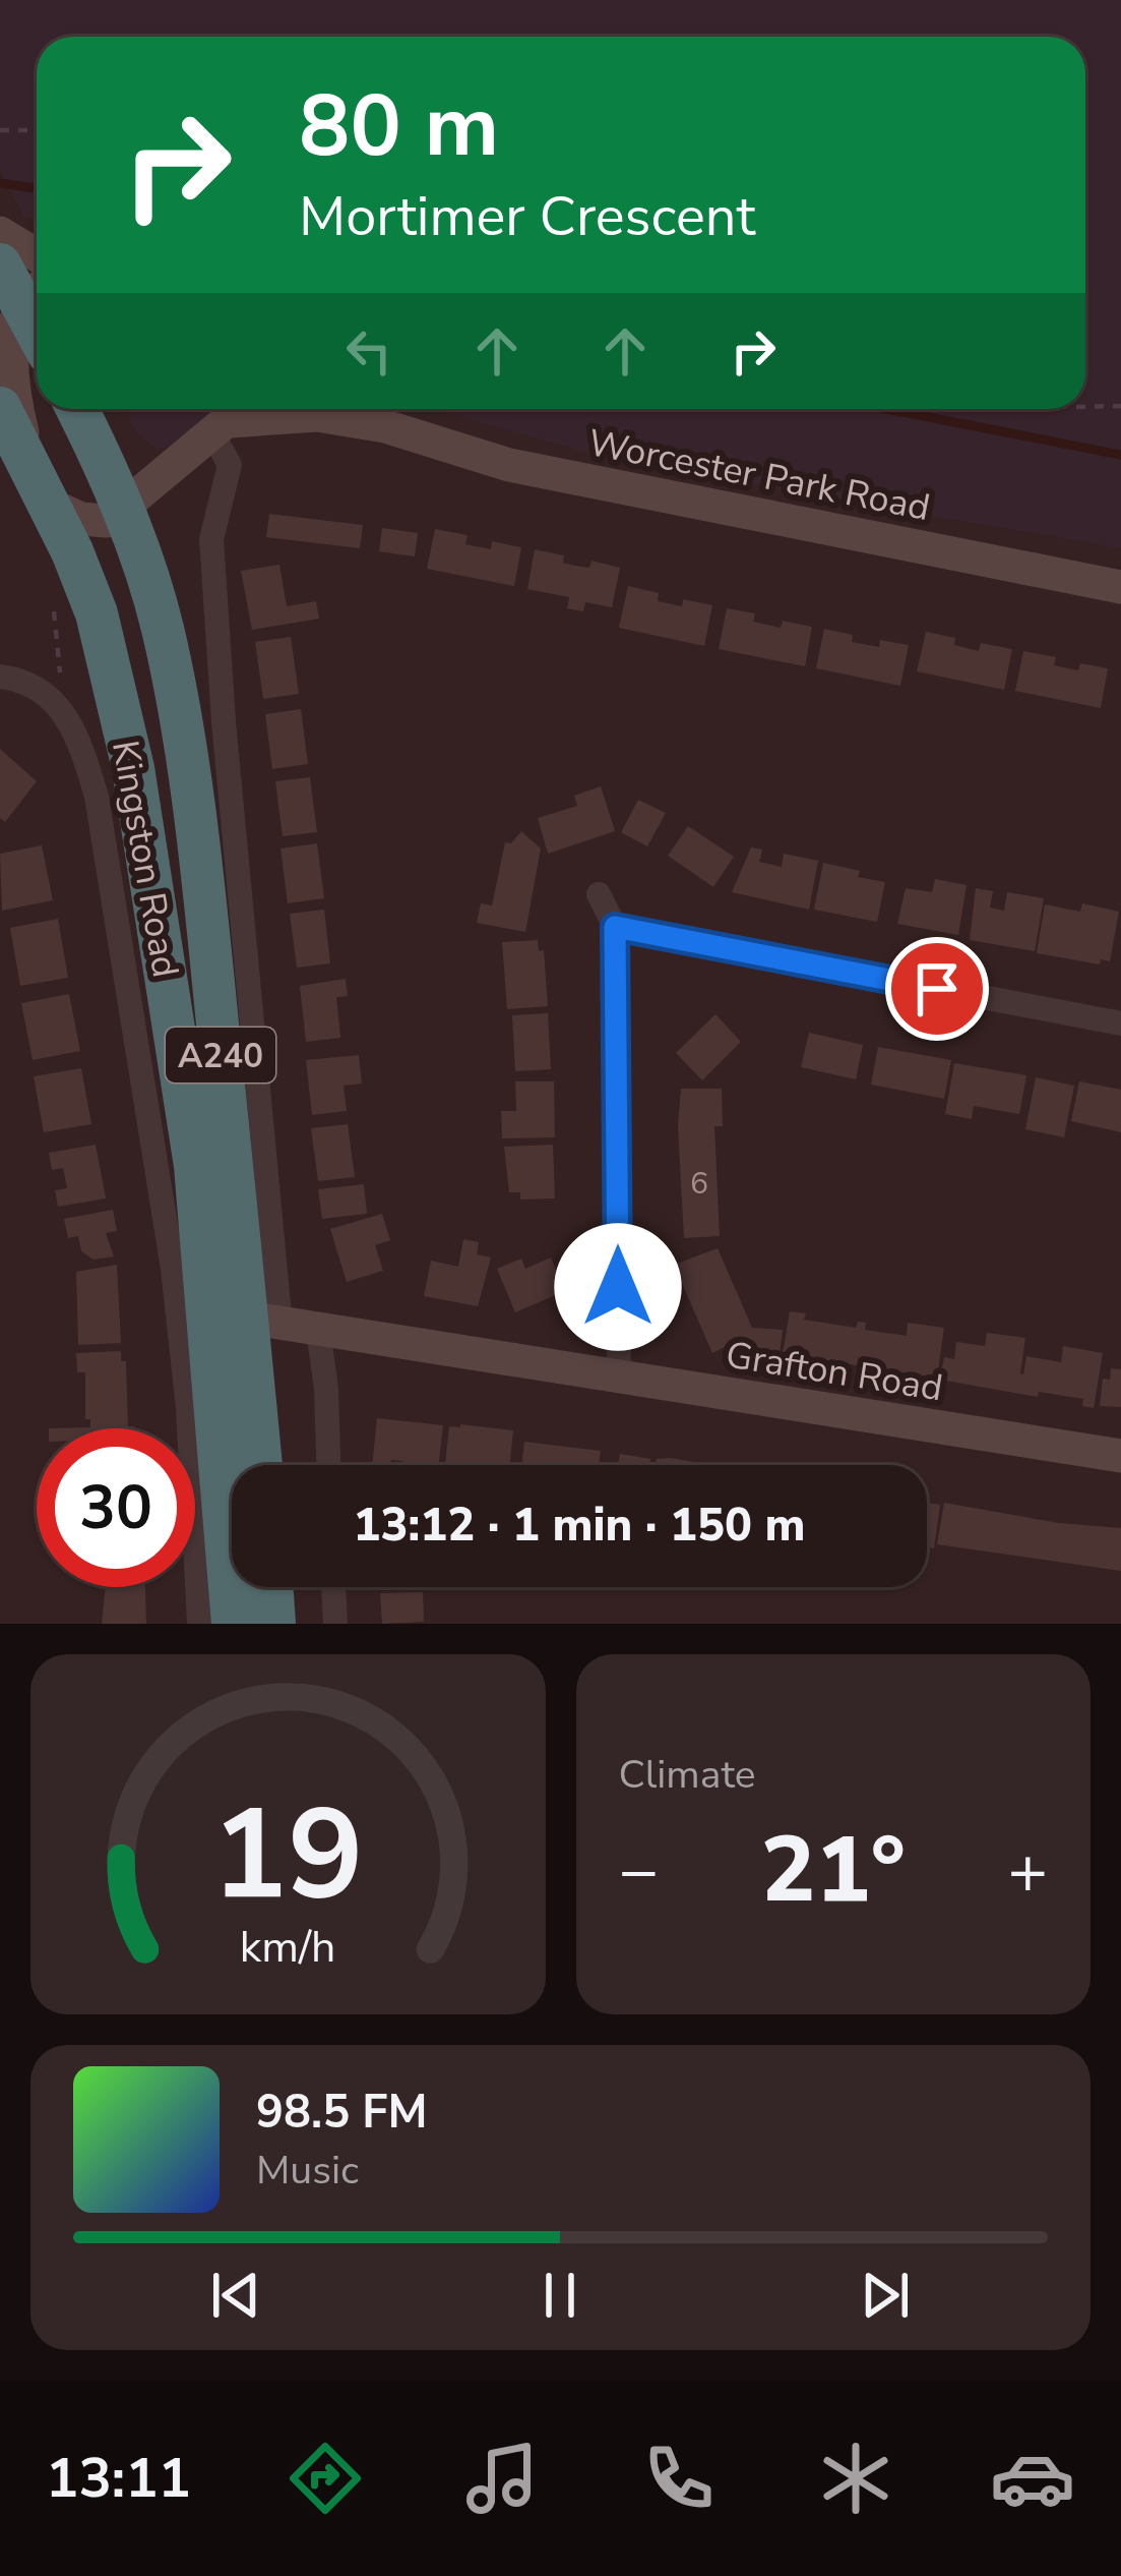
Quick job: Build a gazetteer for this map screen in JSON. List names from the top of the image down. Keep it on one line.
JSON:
{"streets":{"highway":["Kingston Road","A240"],"main road":["Worcester Park Road","Grafton Road"]},"crossings":[["Kingston Road","Grafton Road"]],"house_numbers":["6"],"page":{"turn":["80 m","Mortimer Crescent"],"limit":"30","trip":"13:12 · 1 min · 150 m","tile":"Climate","heat":["−","21°","+"],"song":["98.5 FM","Music"],"tabs":"13:11","gauge":["19","km/h"]}}
